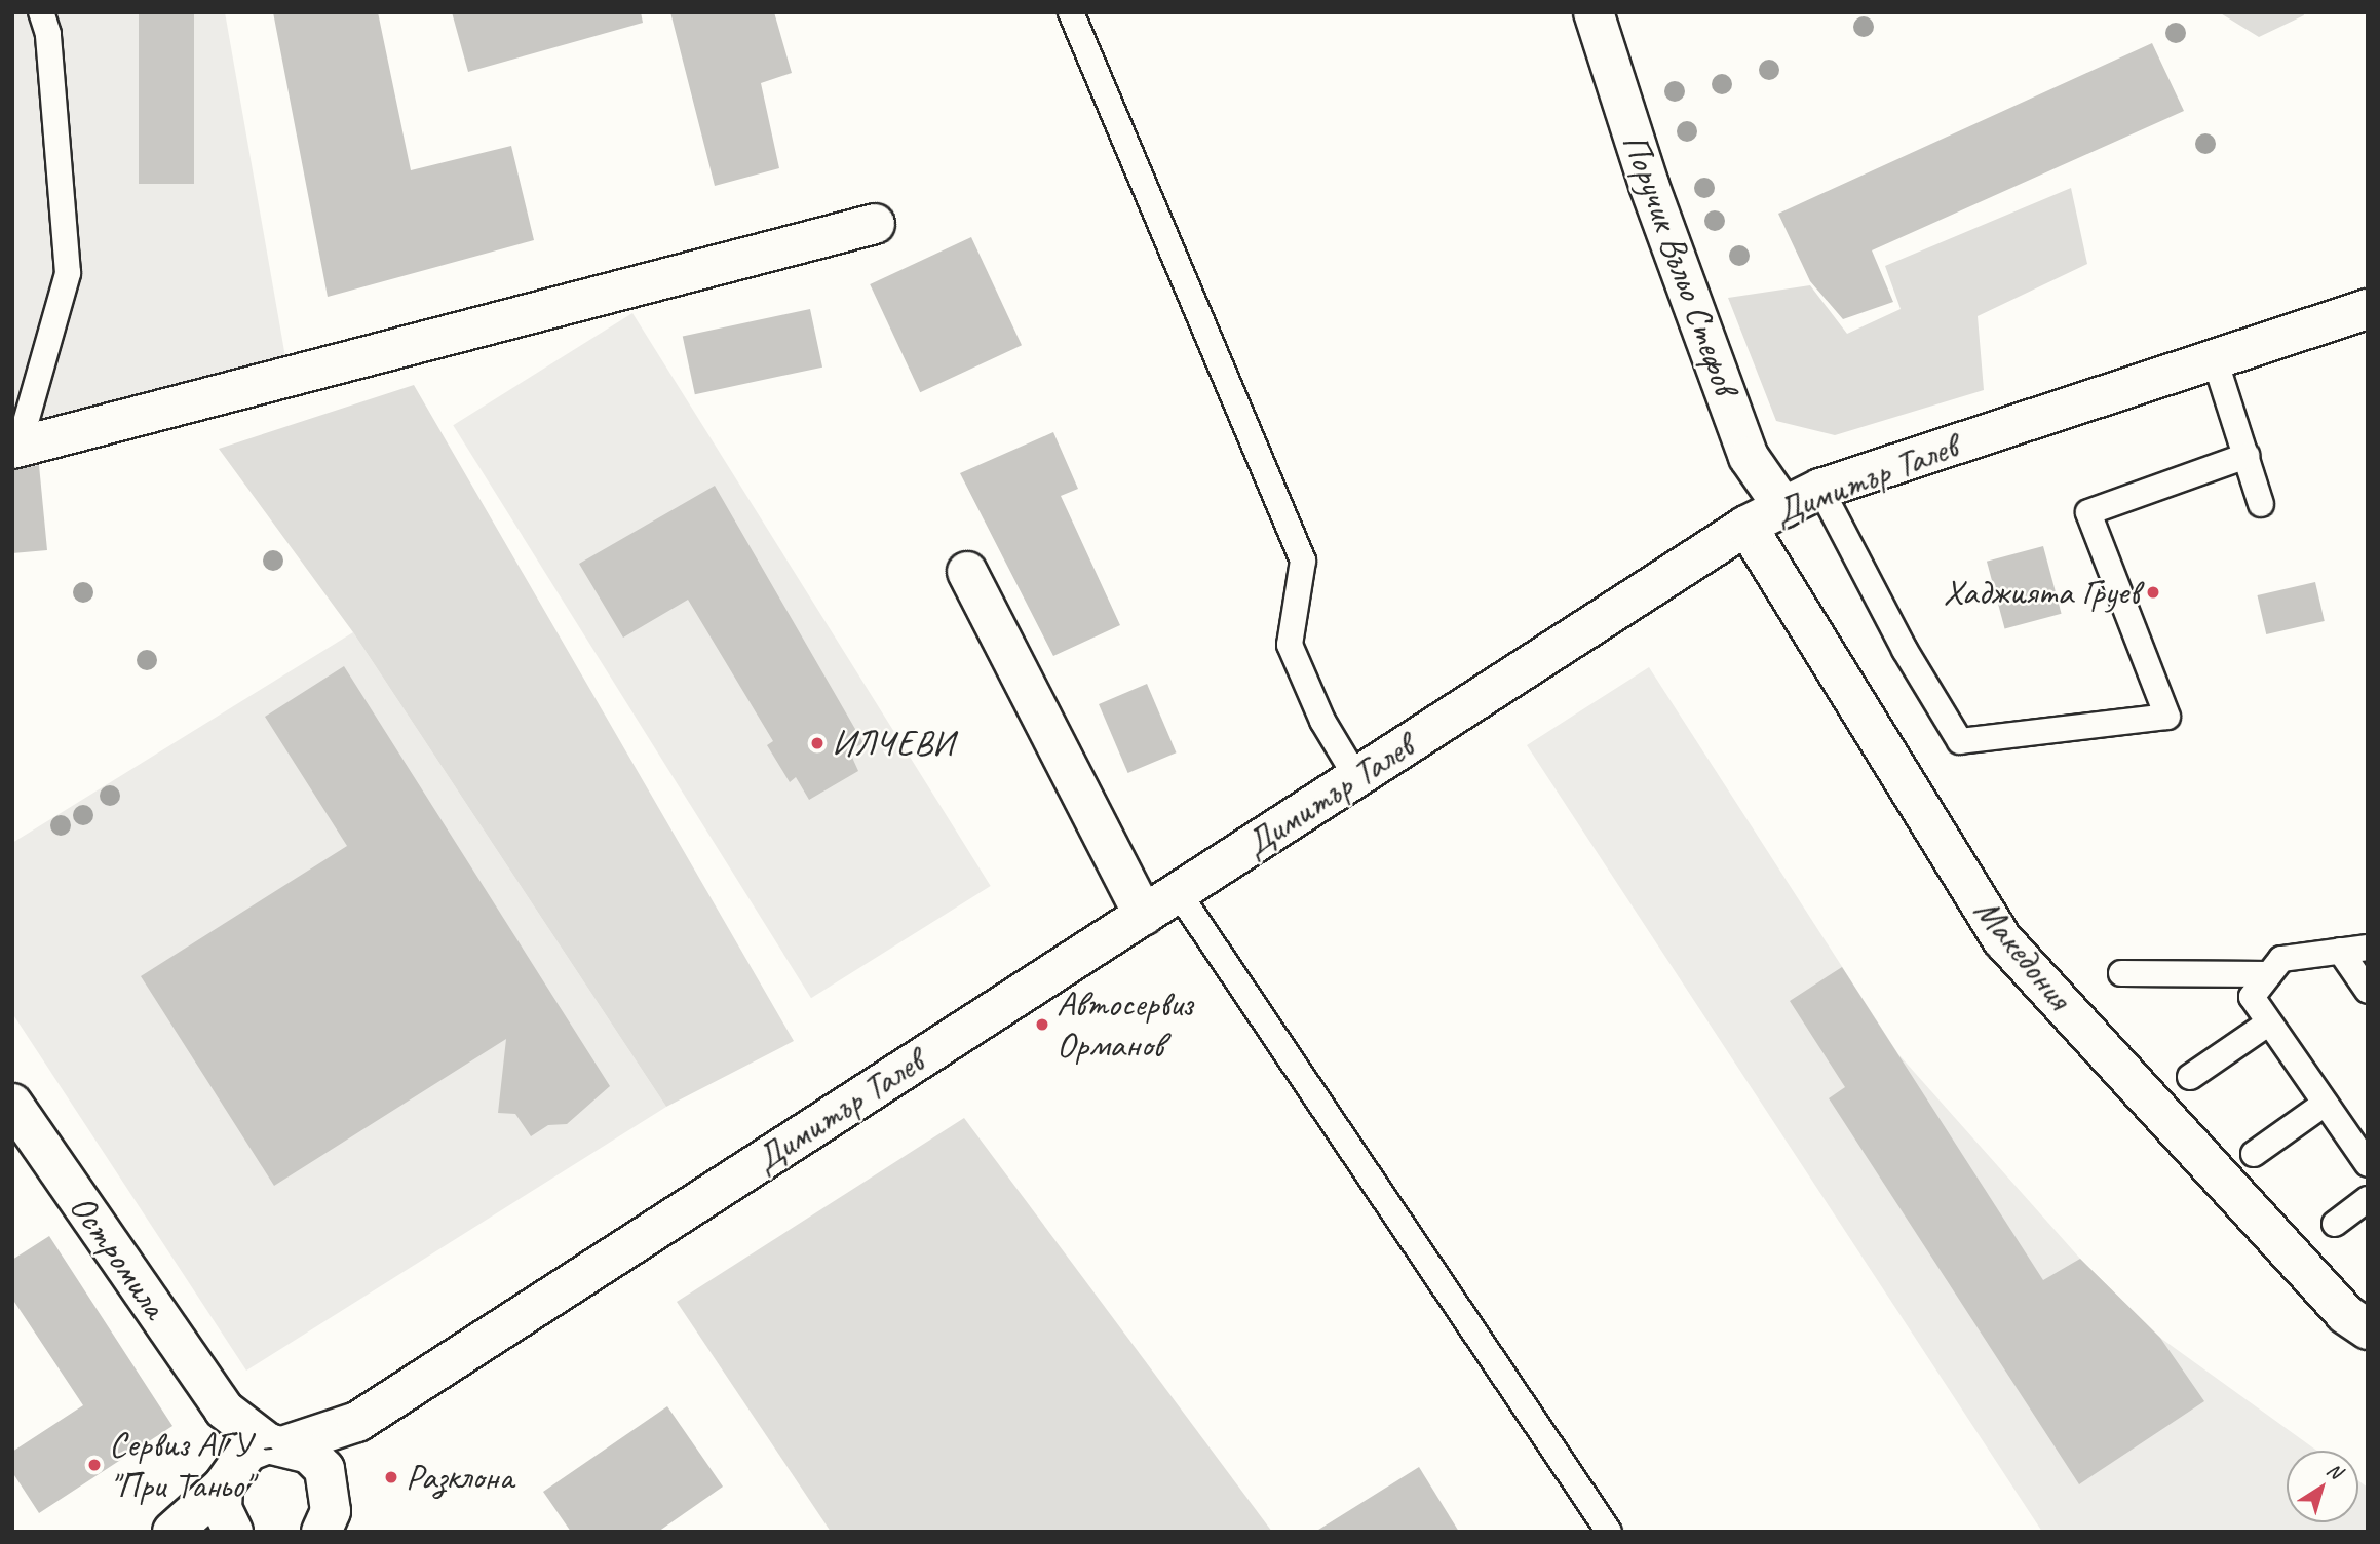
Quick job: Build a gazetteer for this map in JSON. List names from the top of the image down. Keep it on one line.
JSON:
{"streets":{"street":["Поручик Въльо Стефов","Димитър Талев","Македония","Остромила"]},"crossings":[["Поручик Въльо Стефов","Димитър Талев"],["Димитър Талев","Македония"],["Димитър Талев","Остромила"]],"places":["Хаджията Груев","ИЛЧЕВИ","Автосервиз Орманов","Сервиз АГУ - \"При Таньо\"","Разклона"],"north":"top right"}
